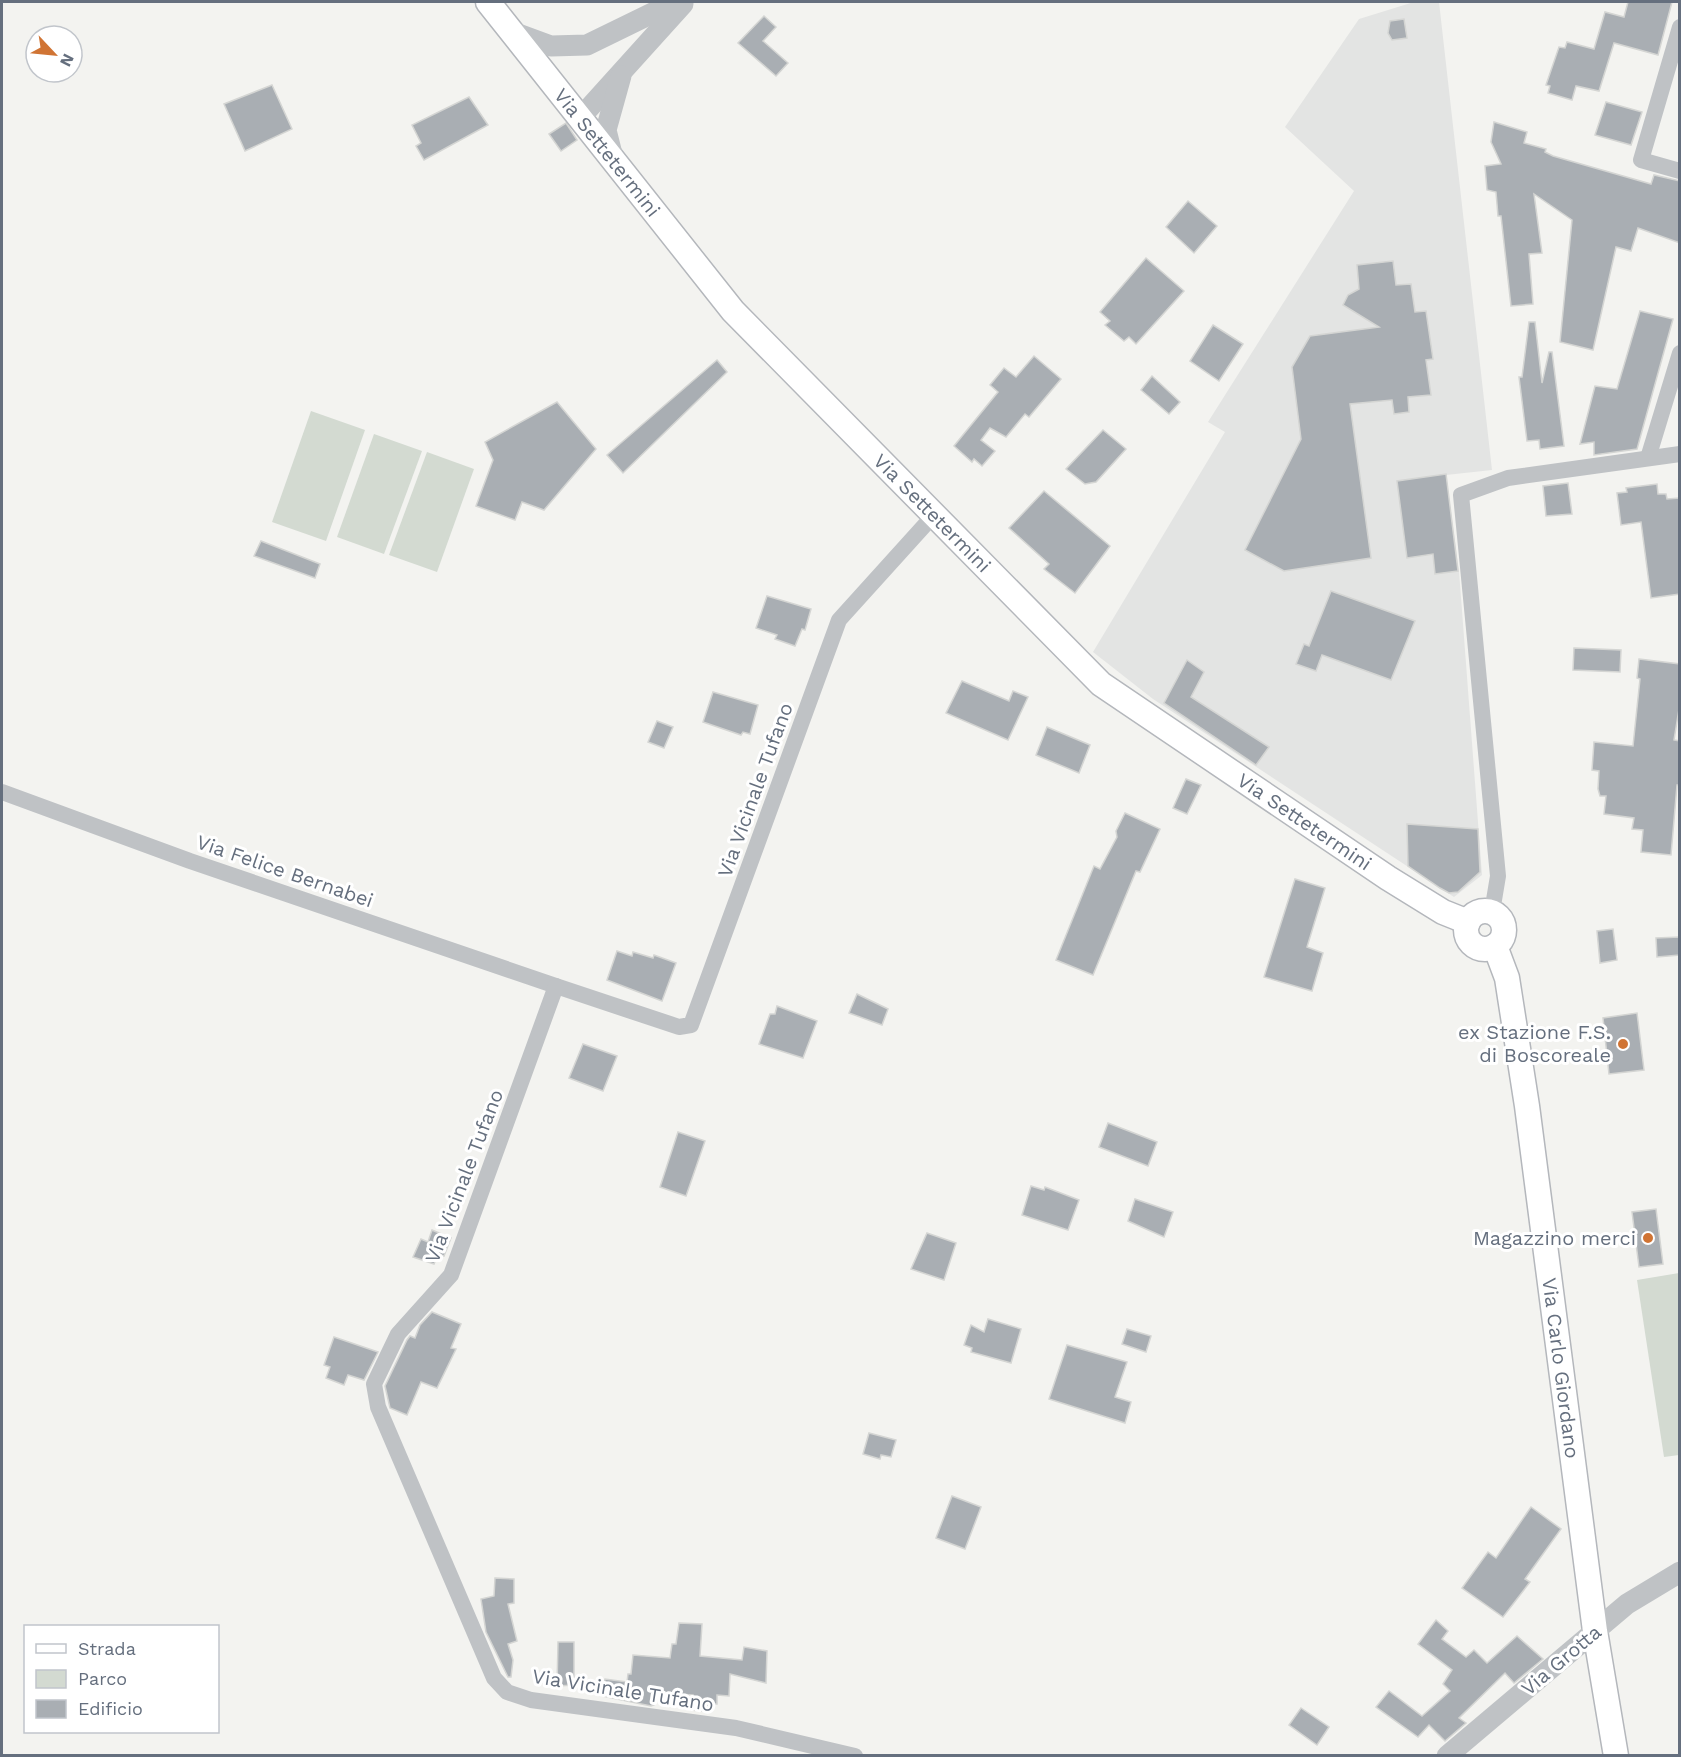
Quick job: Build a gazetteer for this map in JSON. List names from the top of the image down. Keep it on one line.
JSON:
{"streets":{"main road":["Via Settetermini","Via Carlo Giordano"],"street":["Via Vicinale Tufano","Via Felice Bernabei","Via Grotta"]},"crossings":[["Via Settetermini","Via Vicinale Tufano"],["Via Settetermini","Via Carlo Giordano"],["Via Vicinale Tufano","Via Felice Bernabei"],["Via Carlo Giordano","Via Grotta"]],"places":["ex Stazione F.S. di Boscoreale","Magazzino merci"],"legend":["Strada","Parco","Edificio"],"north":"bottom right"}
